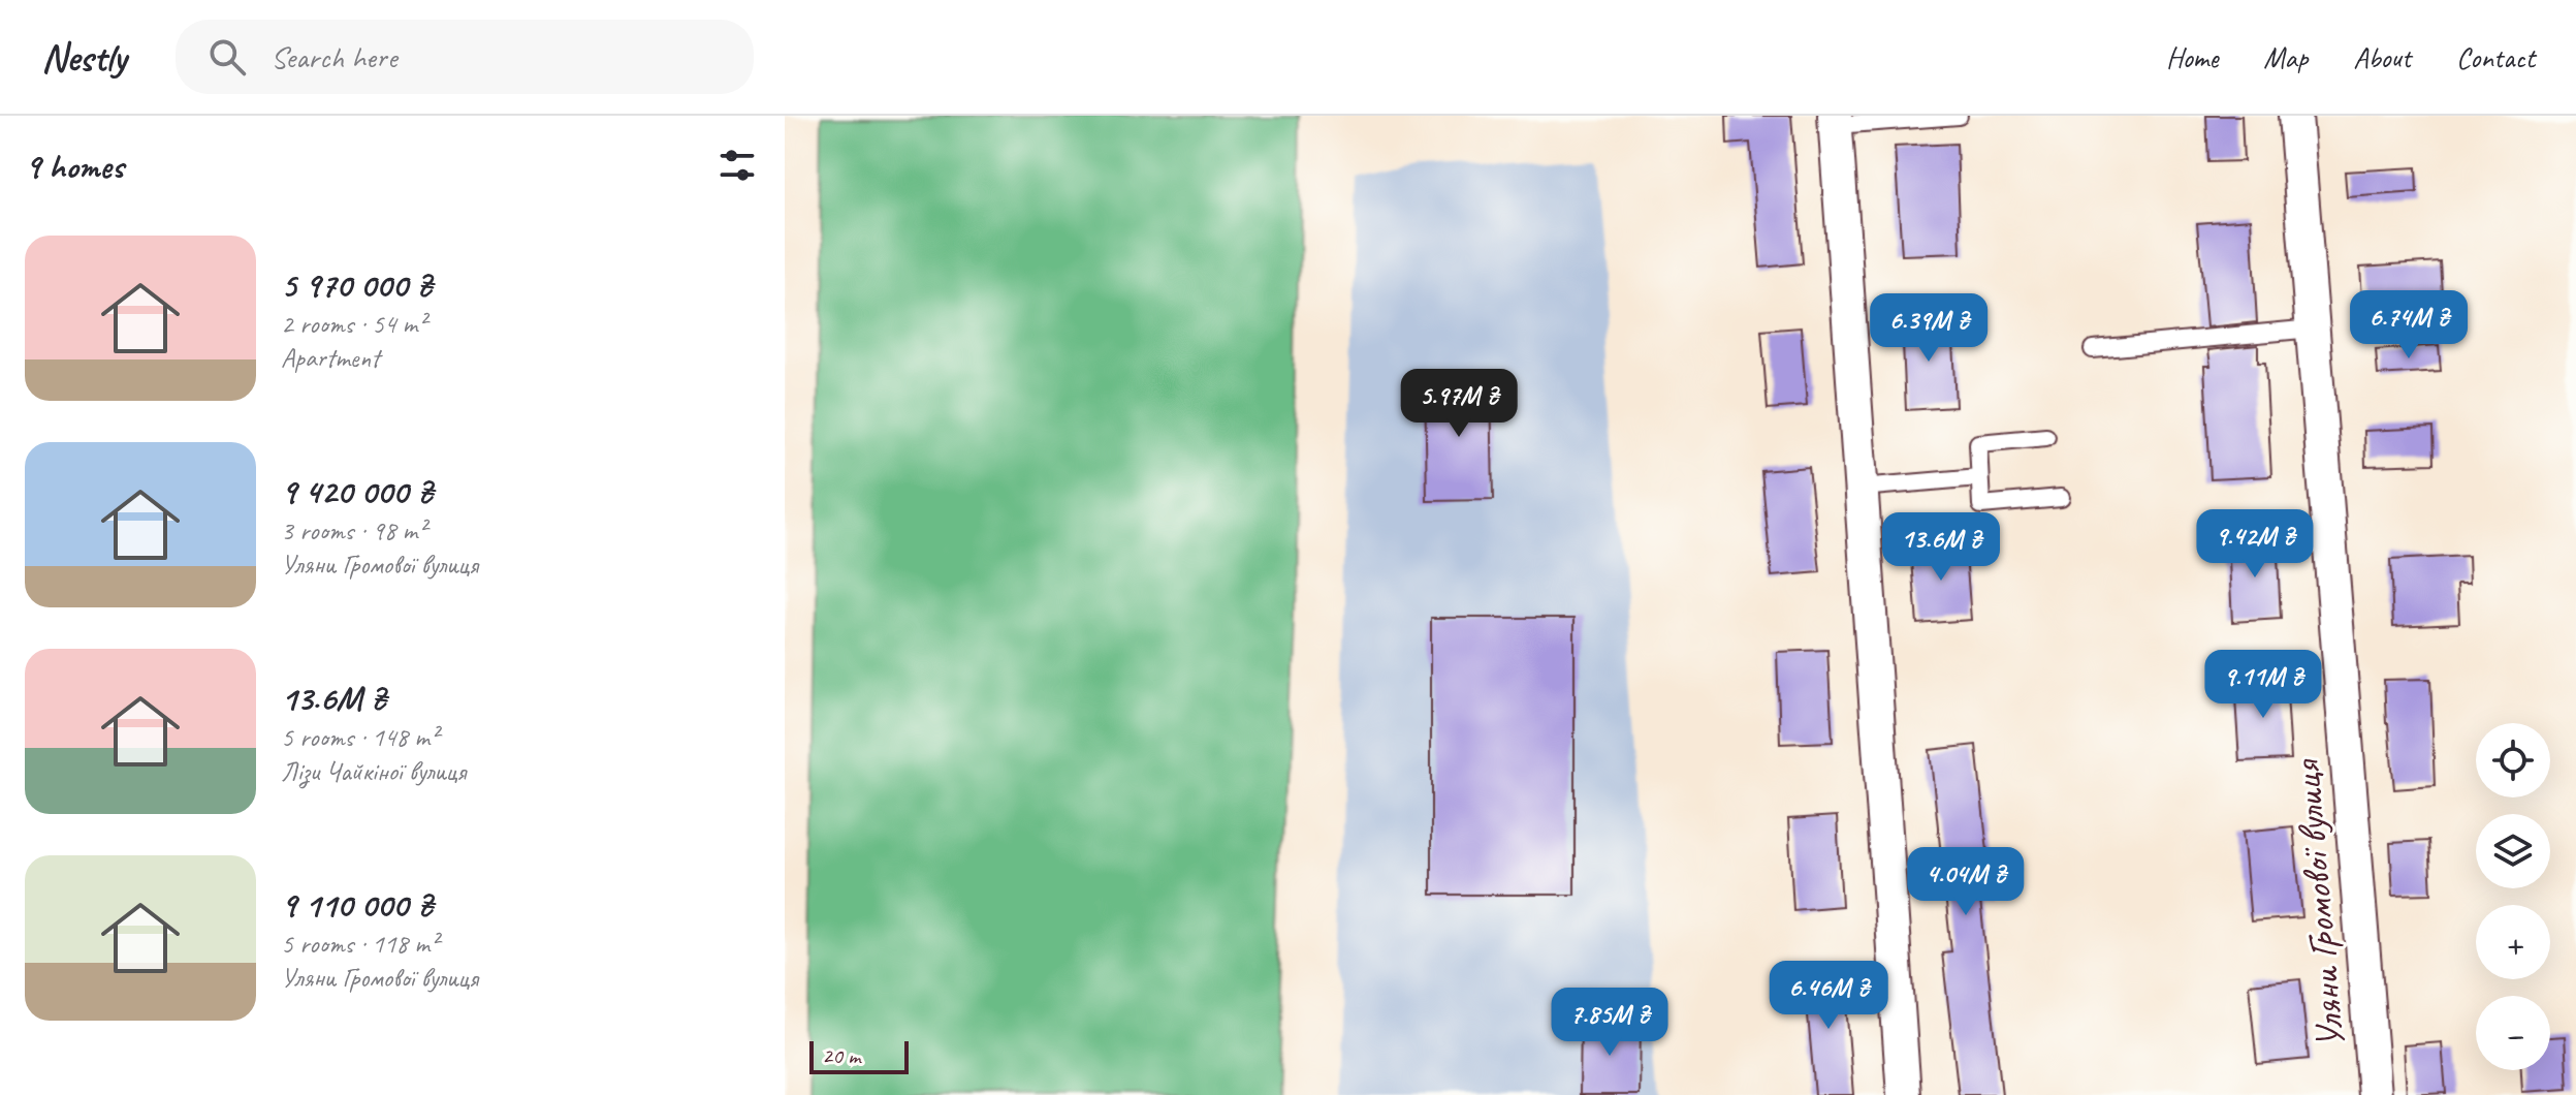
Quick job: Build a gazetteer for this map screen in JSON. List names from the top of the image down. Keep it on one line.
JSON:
{"streets":{"street":["Уляни Громової вулиця"]},"scale_bar":"20 m","page":{"header":"Nestly","search":"Search here","nav":["Home","Map","About","Contact"],"heading":"9 homes","list":[{"name":"5 970 000 ₴","note":"2 rooms · 54 m² · Apartment"},{"name":"9 420 000 ₴","note":"3 rooms · 98 m² · Уляни Громової вулиця"},{"name":"13.6M ₴","note":"5 rooms · 148 m² · Лізи Чайкіної вулиця"},{"name":"9 110 000 ₴","note":"5 rooms · 118 m² · Уляни Громової вулиця"}],"price":["6.74M ₴","6.39M ₴","5.97M ₴","9.42M ₴","13.6M ₴","9.11M ₴","4.04M ₴","6.46M ₴","7.85M ₴"],"map_buttons":["+","−"],"scale":"20 m"}}
